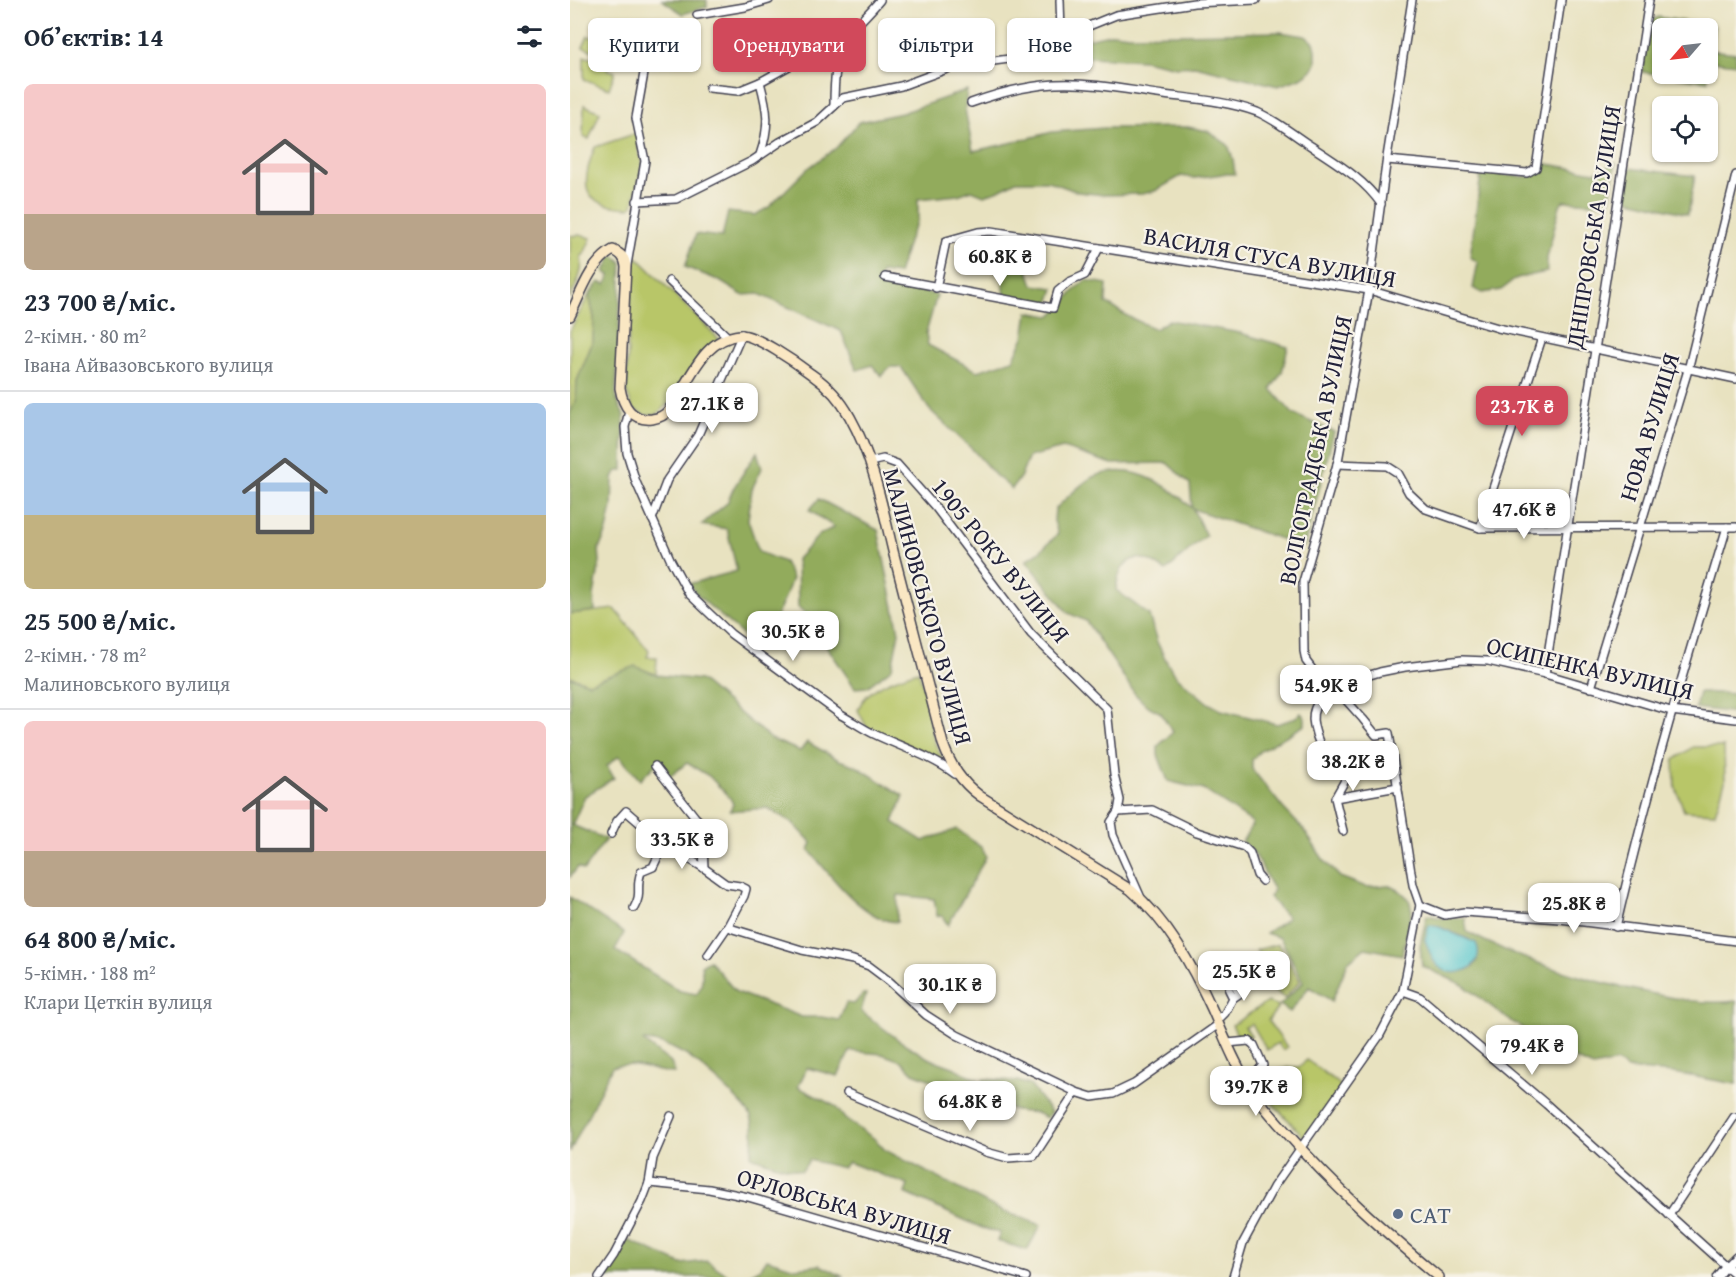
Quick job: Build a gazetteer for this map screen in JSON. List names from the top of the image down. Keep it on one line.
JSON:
{"streets":{"main road":["МАЛИНОВСЬКОГО ВУЛИЦЯ"],"street":["ДНІПРОВСЬКА ВУЛИЦЯ","ВАСИЛЯ СТУСА ВУЛИЦЯ","НОВА ВУЛИЦЯ","ВОЛГОГРАДСЬКА ВУЛИЦЯ","1905 РОКУ ВУЛИЦЯ","ОСИПЕНКА ВУЛИЦЯ","ОРЛОВСЬКА ВУЛИЦЯ"]},"crossings":[["ДНІПРОВСЬКА ВУЛИЦЯ","ВАСИЛЯ СТУСА ВУЛИЦЯ"],["ДНІПРОВСЬКА ВУЛИЦЯ","ОСИПЕНКА ВУЛИЦЯ"],["ВАСИЛЯ СТУСА ВУЛИЦЯ","НОВА ВУЛИЦЯ"],["ВАСИЛЯ СТУСА ВУЛИЦЯ","ВОЛГОГРАДСЬКА ВУЛИЦЯ"],["НОВА ВУЛИЦЯ","ОСИПЕНКА ВУЛИЦЯ"],["ВОЛГОГРАДСЬКА ВУЛИЦЯ","ОСИПЕНКА ВУЛИЦЯ"],["1905 РОКУ ВУЛИЦЯ","МАЛИНОВСЬКОГО ВУЛИЦЯ"]],"places":["САТ"],"north":"bottom left","page":{"heading":"Об’єктів: 14","chip":["Купити","Орендувати","Фільтри","Нове"],"list":[{"name":"23 700 ₴/міс.","note":"2-кімн. · 80 m² · Івана Айвазовського вулиця"},{"name":"25 500 ₴/міс.","note":"2-кімн. · 78 m² · Малиновського вулиця"},{"name":"64 800 ₴/міс.","note":"5-кімн. · 188 m² · Клари Цеткін вулиця"}],"price":["60.8K ₴","27.1K ₴","23.7K ₴","47.6K ₴","30.5K ₴","54.9K ₴","38.2K ₴","33.5K ₴","25.8K ₴","25.5K ₴","30.1K ₴","79.4K ₴","39.7K ₴","64.8K ₴"]}}
